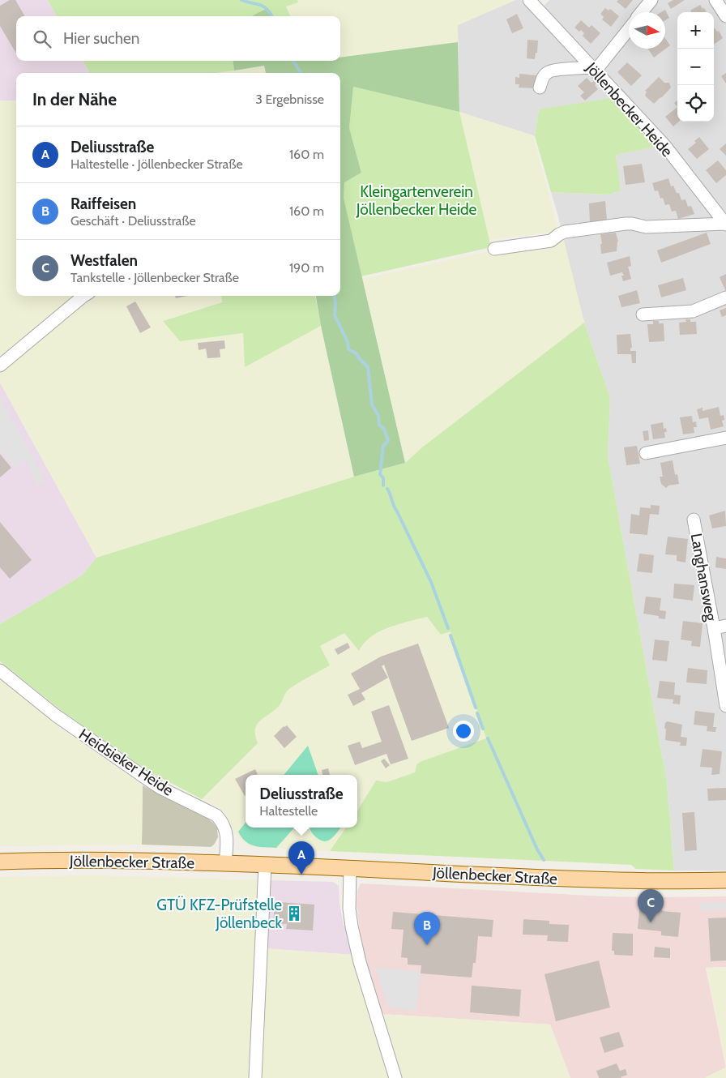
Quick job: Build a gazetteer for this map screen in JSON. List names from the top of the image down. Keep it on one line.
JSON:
{"streets":{"main road":["Jöllenbecker Straße"],"street":["Jöllenbecker Heide","Langhansweg","Heidsieker Heide"]},"crossings":[["Heidsieker Heide","Jöllenbecker Straße"]],"parks":["Kleingartenverein Jöllenbecker Heide"],"places":{"building":["GTÜ KFZ-Prüfstelle Jöllenbeck"]},"north":"right","page":{"map_buttons":["+","−"],"search":"Hier suchen","heading":["In der Nähe","3 Ergebnisse"],"list":[{"mark":"A","name":"Deliusstraße","note":"Haltestelle · Jöllenbecker Straße","value":"160 m"},{"mark":"B","name":"Raiffeisen","note":"Geschäft · Deliusstraße","value":"160 m"},{"mark":"C","name":"Westfalen","note":"Tankstelle · Jöllenbecker Straße","value":"190 m"}],"popup":["Deliusstraße","Haltestelle"],"pins":["A","C","B"]}}
